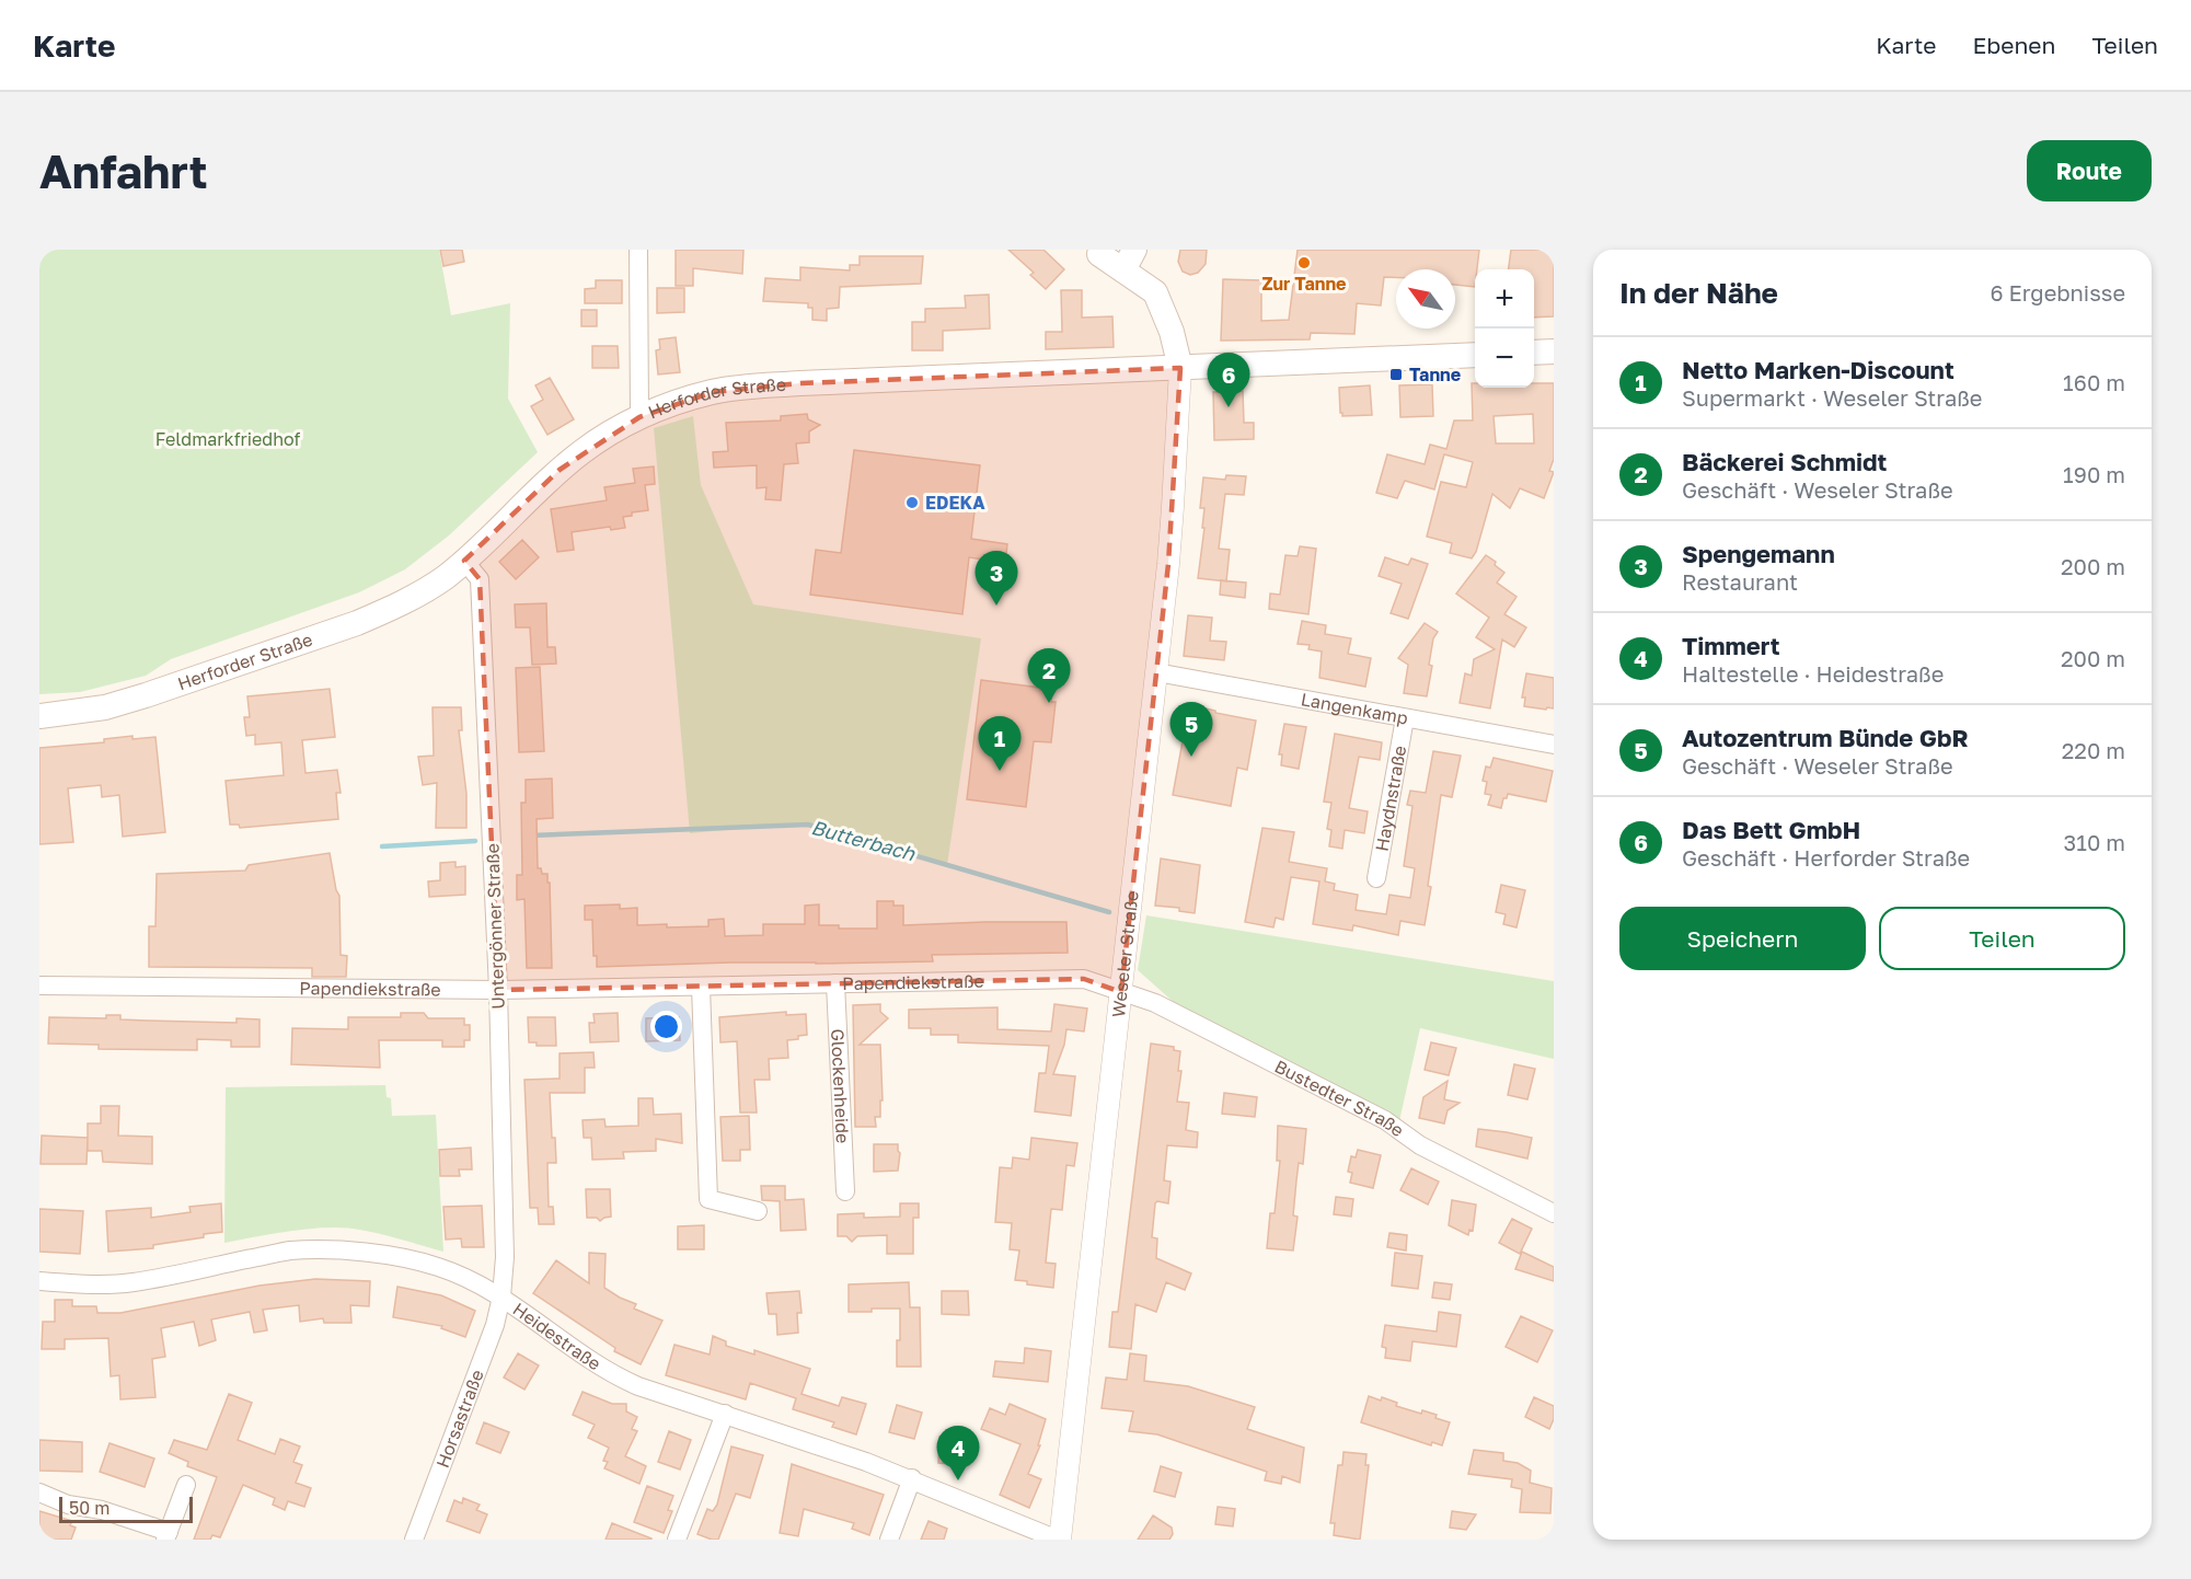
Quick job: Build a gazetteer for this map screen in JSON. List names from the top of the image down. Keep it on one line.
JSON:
{"streets":{"main road":["Herforder Straße"],"street":["Langenkamp","Haydnstraße","Untergönner Straße","Weseler Straße","Papendiekstraße","Glockenheide","Bustedter Straße","Heidestraße","Horsastraße"]},"crossings":[["Herforder Straße","Untergönner Straße"],["Herforder Straße","Weseler Straße"],["Langenkamp","Haydnstraße"],["Langenkamp","Weseler Straße"],["Untergönner Straße","Papendiekstraße"],["Untergönner Straße","Heidestraße"],["Untergönner Straße","Horsastraße"],["Weseler Straße","Papendiekstraße"],["Weseler Straße","Bustedter Straße"],["Weseler Straße","Heidestraße"],["Papendiekstraße","Glockenheide"],["Papendiekstraße","Bustedter Straße"],["Heidestraße","Horsastraße"]],"water":["Butterbach"],"parks":["Feldmarkfriedhof"],"places":{"other":["Zur Tanne","EDEKA"],"transit":["Tanne"]},"scale_bar":"50 m","north":"top left","page":{"header":"Karte","nav":["Karte","Ebenen","Teilen"],"buttons":["Route",["Speichern","Teilen"]],"title":"Anfahrt","heading":["In der Nähe","6 Ergebnisse"],"map_buttons":["+","−"],"list":[{"mark":"1","name":"Netto Marken-Discount","note":"Supermarkt · Weseler Straße","value":"160 m"},{"mark":"2","name":"Bäckerei Schmidt","note":"Geschäft · Weseler Straße","value":"190 m"},{"mark":"3","name":"Spengemann","note":"Restaurant","value":"200 m"},{"mark":"4","name":"Timmert","note":"Haltestelle · Heidestraße","value":"200 m"},{"mark":"5","name":"Autozentrum Bünde GbR","note":"Geschäft · Weseler Straße","value":"220 m"},{"mark":"6","name":"Das Bett GmbH","note":"Geschäft · Herforder Straße","value":"310 m"}],"pins":["6","3","2","5","1","4"],"scale":"50 m"}}
